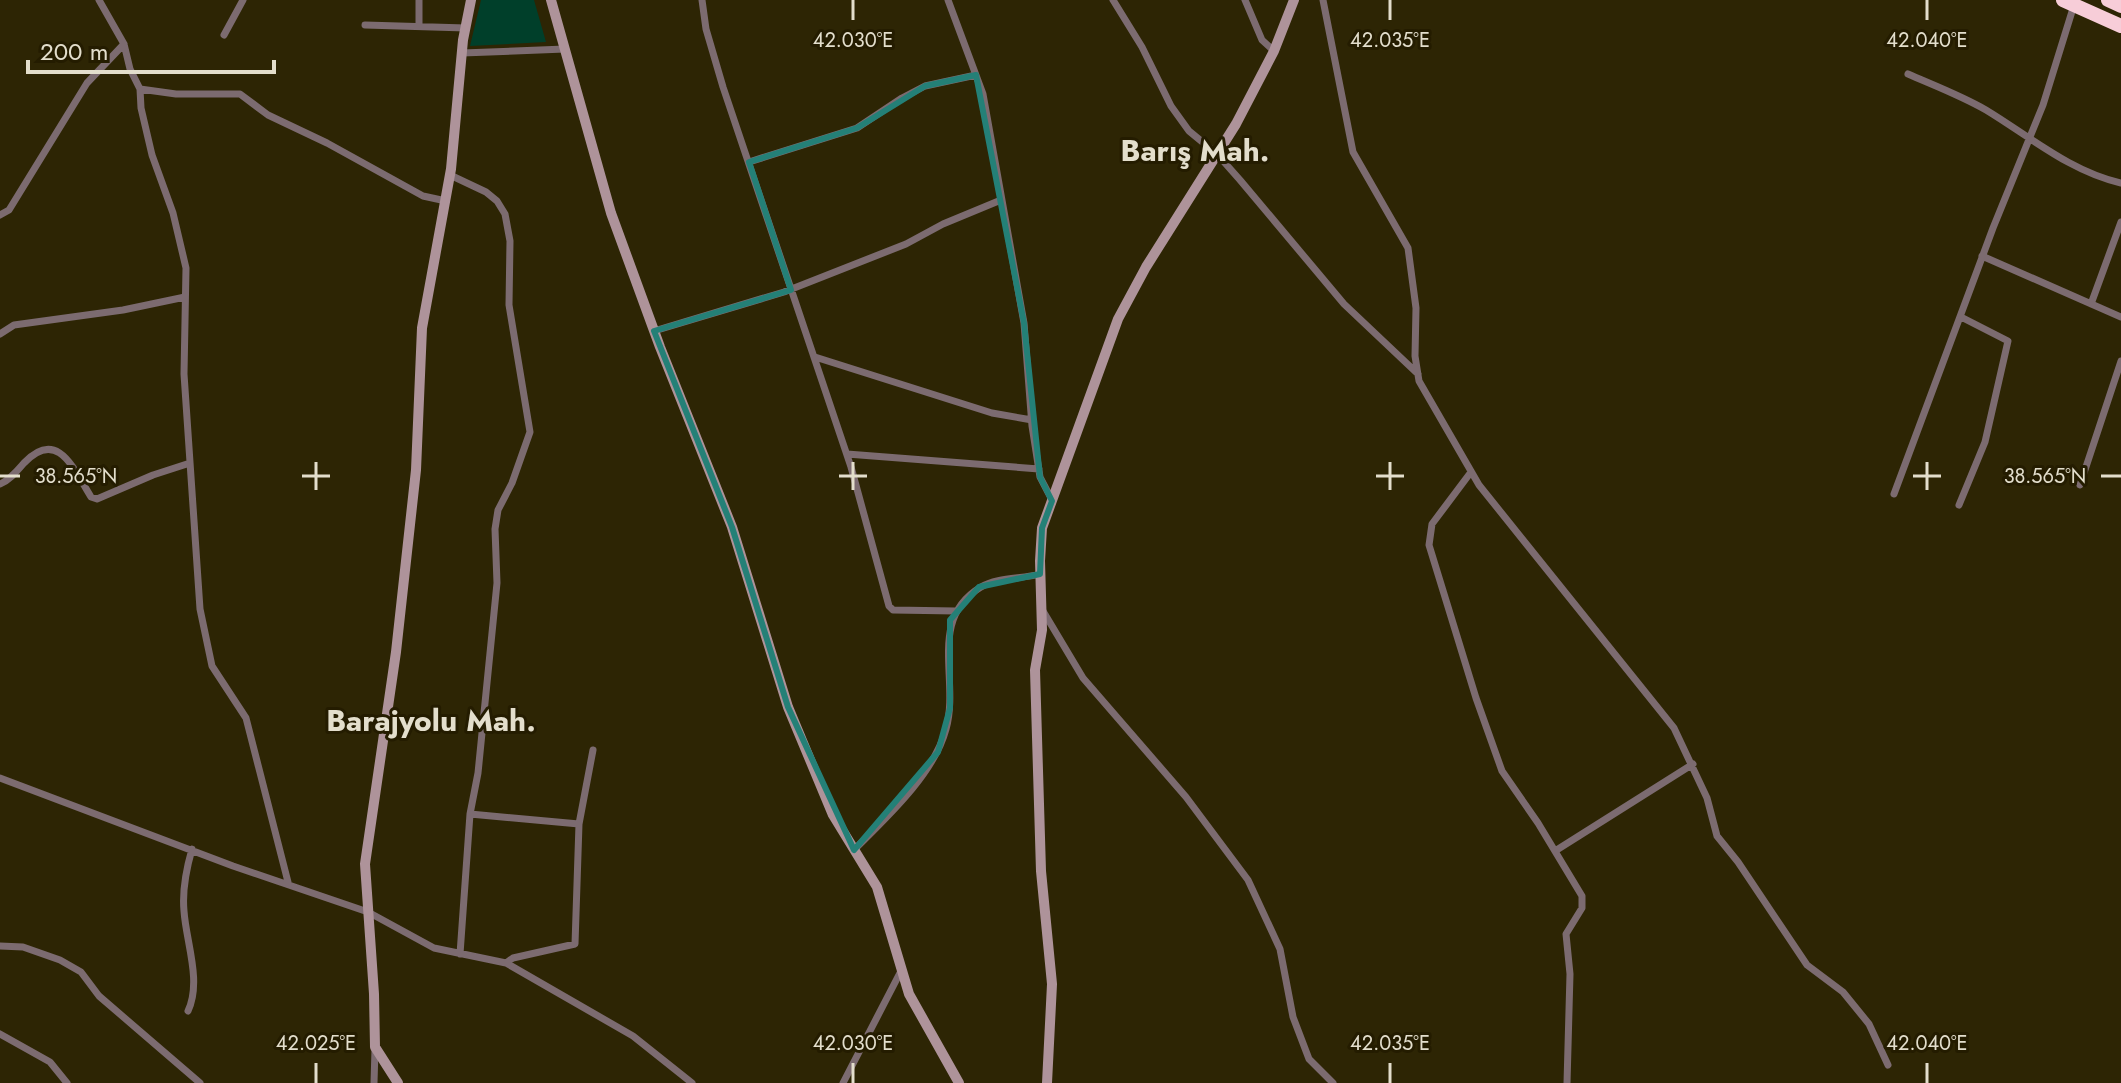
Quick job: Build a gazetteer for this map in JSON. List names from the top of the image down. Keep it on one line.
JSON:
{"districts":["Barış Mah.","Barajyolu Mah."],"scale_bar":"200 m","coordinates":["42.030°E","42.035°E","42.040°E","38.565°N","42.025°E"]}
